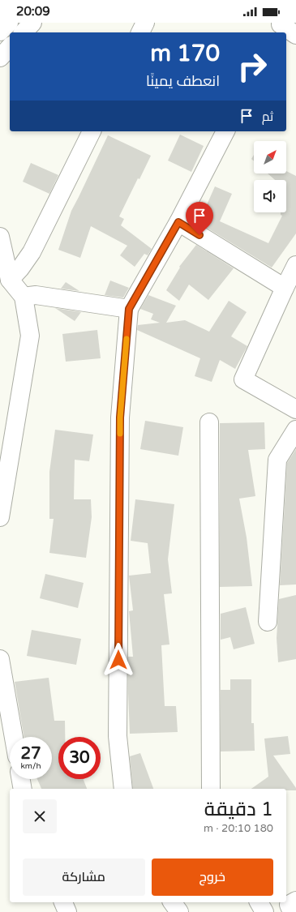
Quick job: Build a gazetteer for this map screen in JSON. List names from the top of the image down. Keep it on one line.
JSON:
{"north":"top right","page":{"status":"20:09","turn":["170 m","انعطف يمينًا"],"then":"ثم","speed":"27 km/h","limit":"30","heading":["1 دقيقة","180 m · 20:10"],"buttons":["خروج","مشاركة"]}}
